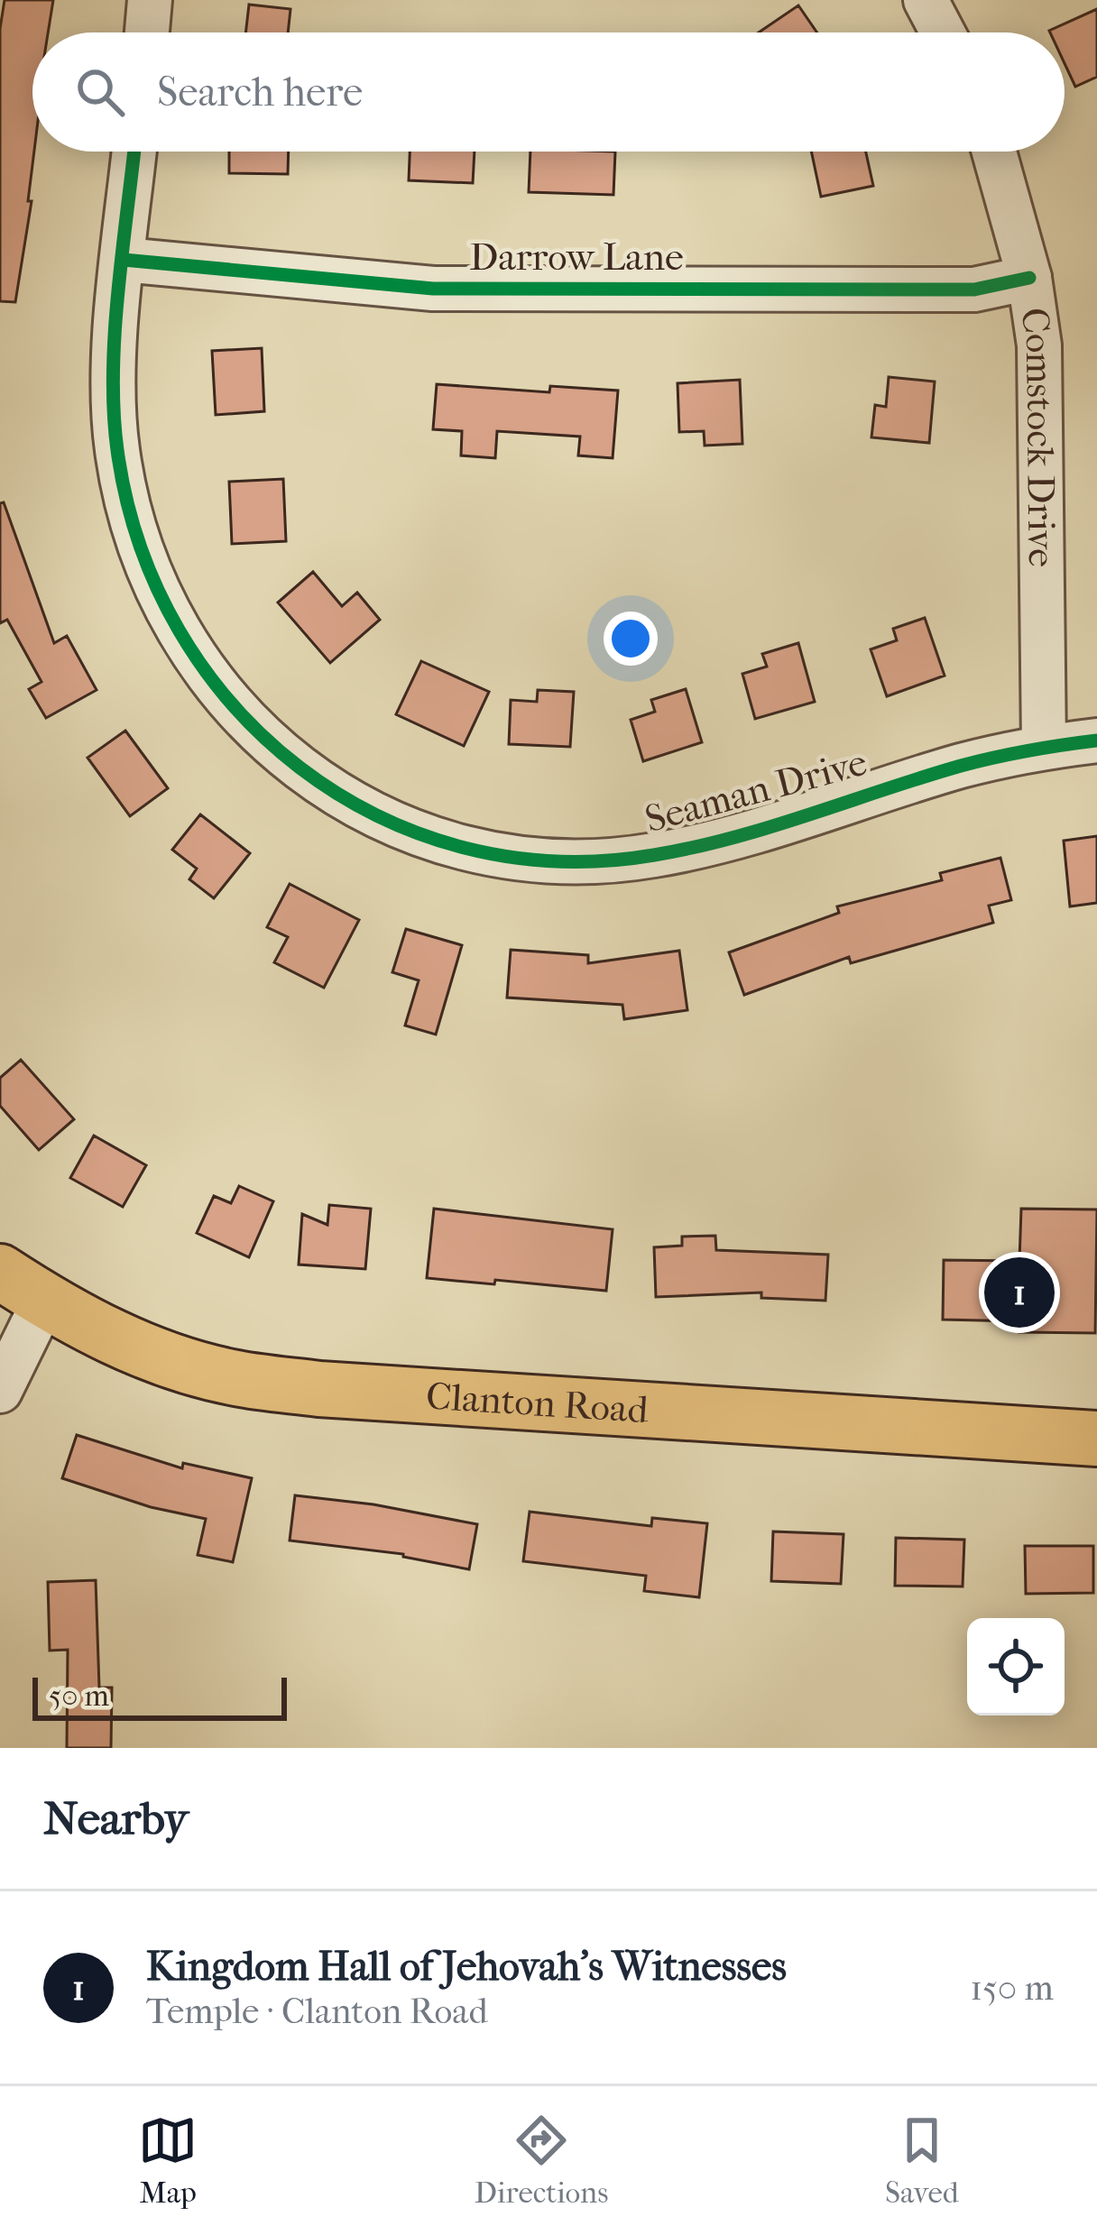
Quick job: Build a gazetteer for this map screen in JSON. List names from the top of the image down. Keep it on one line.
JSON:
{"streets":{"main road":["Clanton Road"],"street":["Darrow Lane","Comstock Drive","Seaman Drive"]},"crossings":[["Darrow Lane","Comstock Drive"],["Darrow Lane","Seaman Drive"],["Comstock Drive","Seaman Drive"]],"scale_bar":"50 m","page":{"search":"Search here","pins":"1","scale":"50 m","heading":"Nearby","list":[{"mark":"1","name":"Kingdom Hall of Jehovah’s Witnesses","note":"Temple · Clanton Road","value":"150 m"}],"nav":["Map","Directions","Saved"]}}
